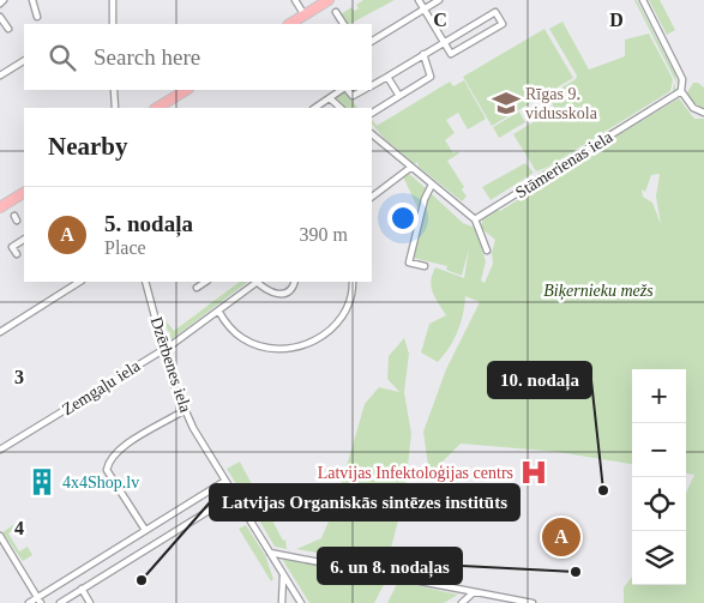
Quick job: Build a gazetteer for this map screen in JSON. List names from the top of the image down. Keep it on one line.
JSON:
{"streets":{"street":["Stāmerienas iela","Dzērbenes iela","Zemgaļu iela"]},"crossings":[["Dzērbenes iela","Zemgaļu iela"]],"parks":["Biķernieku mežs"],"places":{"school or university":["Rīgas 9. vidusskola"],"hospital":["Latvijas Infektoloģijas centrs"],"building":["4x4Shop.lv"],"other":["10. nodaļa","6. un 8. nodaļas","Latvijas Organiskās sintēzes institūts"]},"page":{"search":"Search here","heading":"Nearby","list":[{"mark":"A","name":"5. nodaļa","note":"Place","value":"390 m"}],"map_buttons":["+","−"],"pins":"A"},"grid":{"columns":["C","D"],"rows":["3","4"]}}
